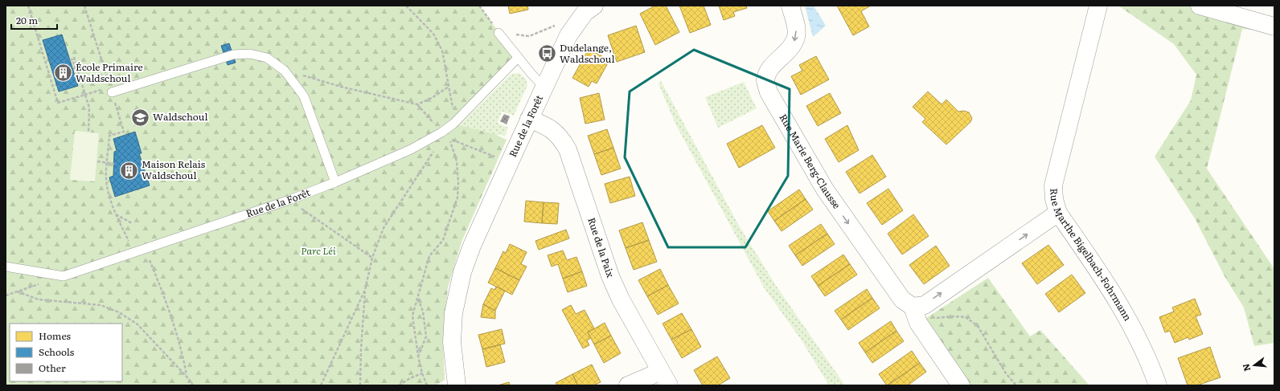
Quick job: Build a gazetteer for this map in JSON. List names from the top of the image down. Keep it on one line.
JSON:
{"streets":{"street":["Rue de la Forêt","Rue Marie Berg-Clausse","Rue de la Paix","Rue Marthe Bigelbach-Fohrmann"]},"crossings":[["Rue de la Forêt","Rue de la Paix"]],"one_way":["Rue Marie Berg-Clausse"],"parks":["Parc Léi"],"places":{"bus stop":["Dudelange, Waldschoul"],"building":["École Primaire Waldschoul","Maison Relais Waldschoul"],"school or university":["Waldschoul"]},"legend":["Homes","Schools","Other"],"scale_bar":"20 m","north":"left"}
